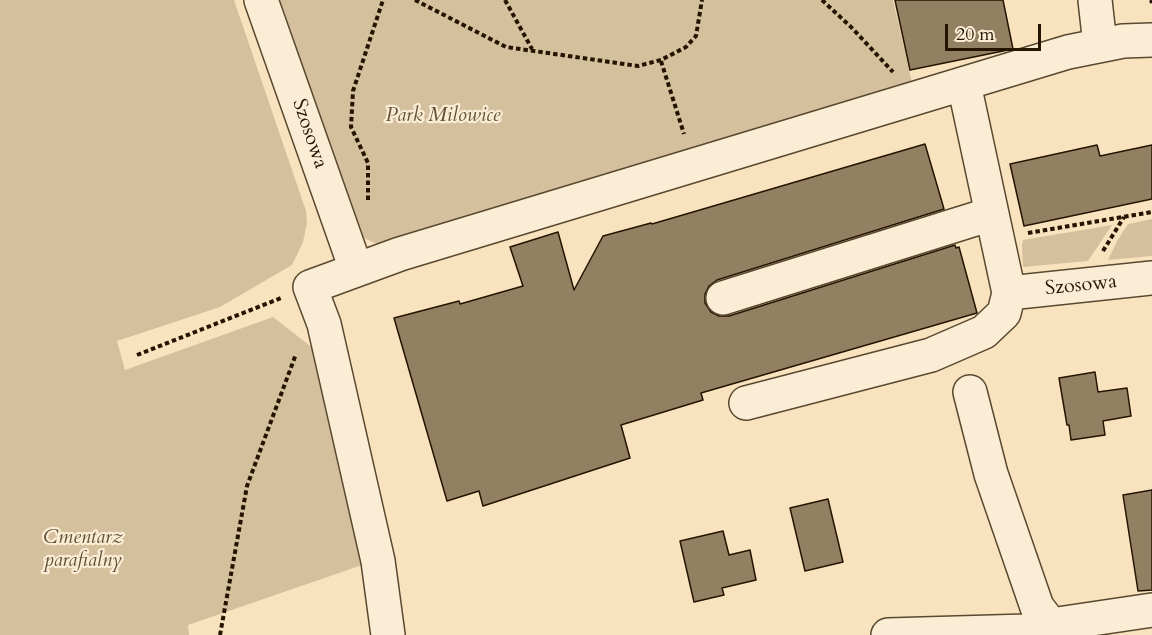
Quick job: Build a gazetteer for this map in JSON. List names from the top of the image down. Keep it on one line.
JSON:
{"streets":{"street":["Szosowa"]},"parks":["Park Milowice","Cmentarz parafialny"],"scale_bar":"20 m"}
